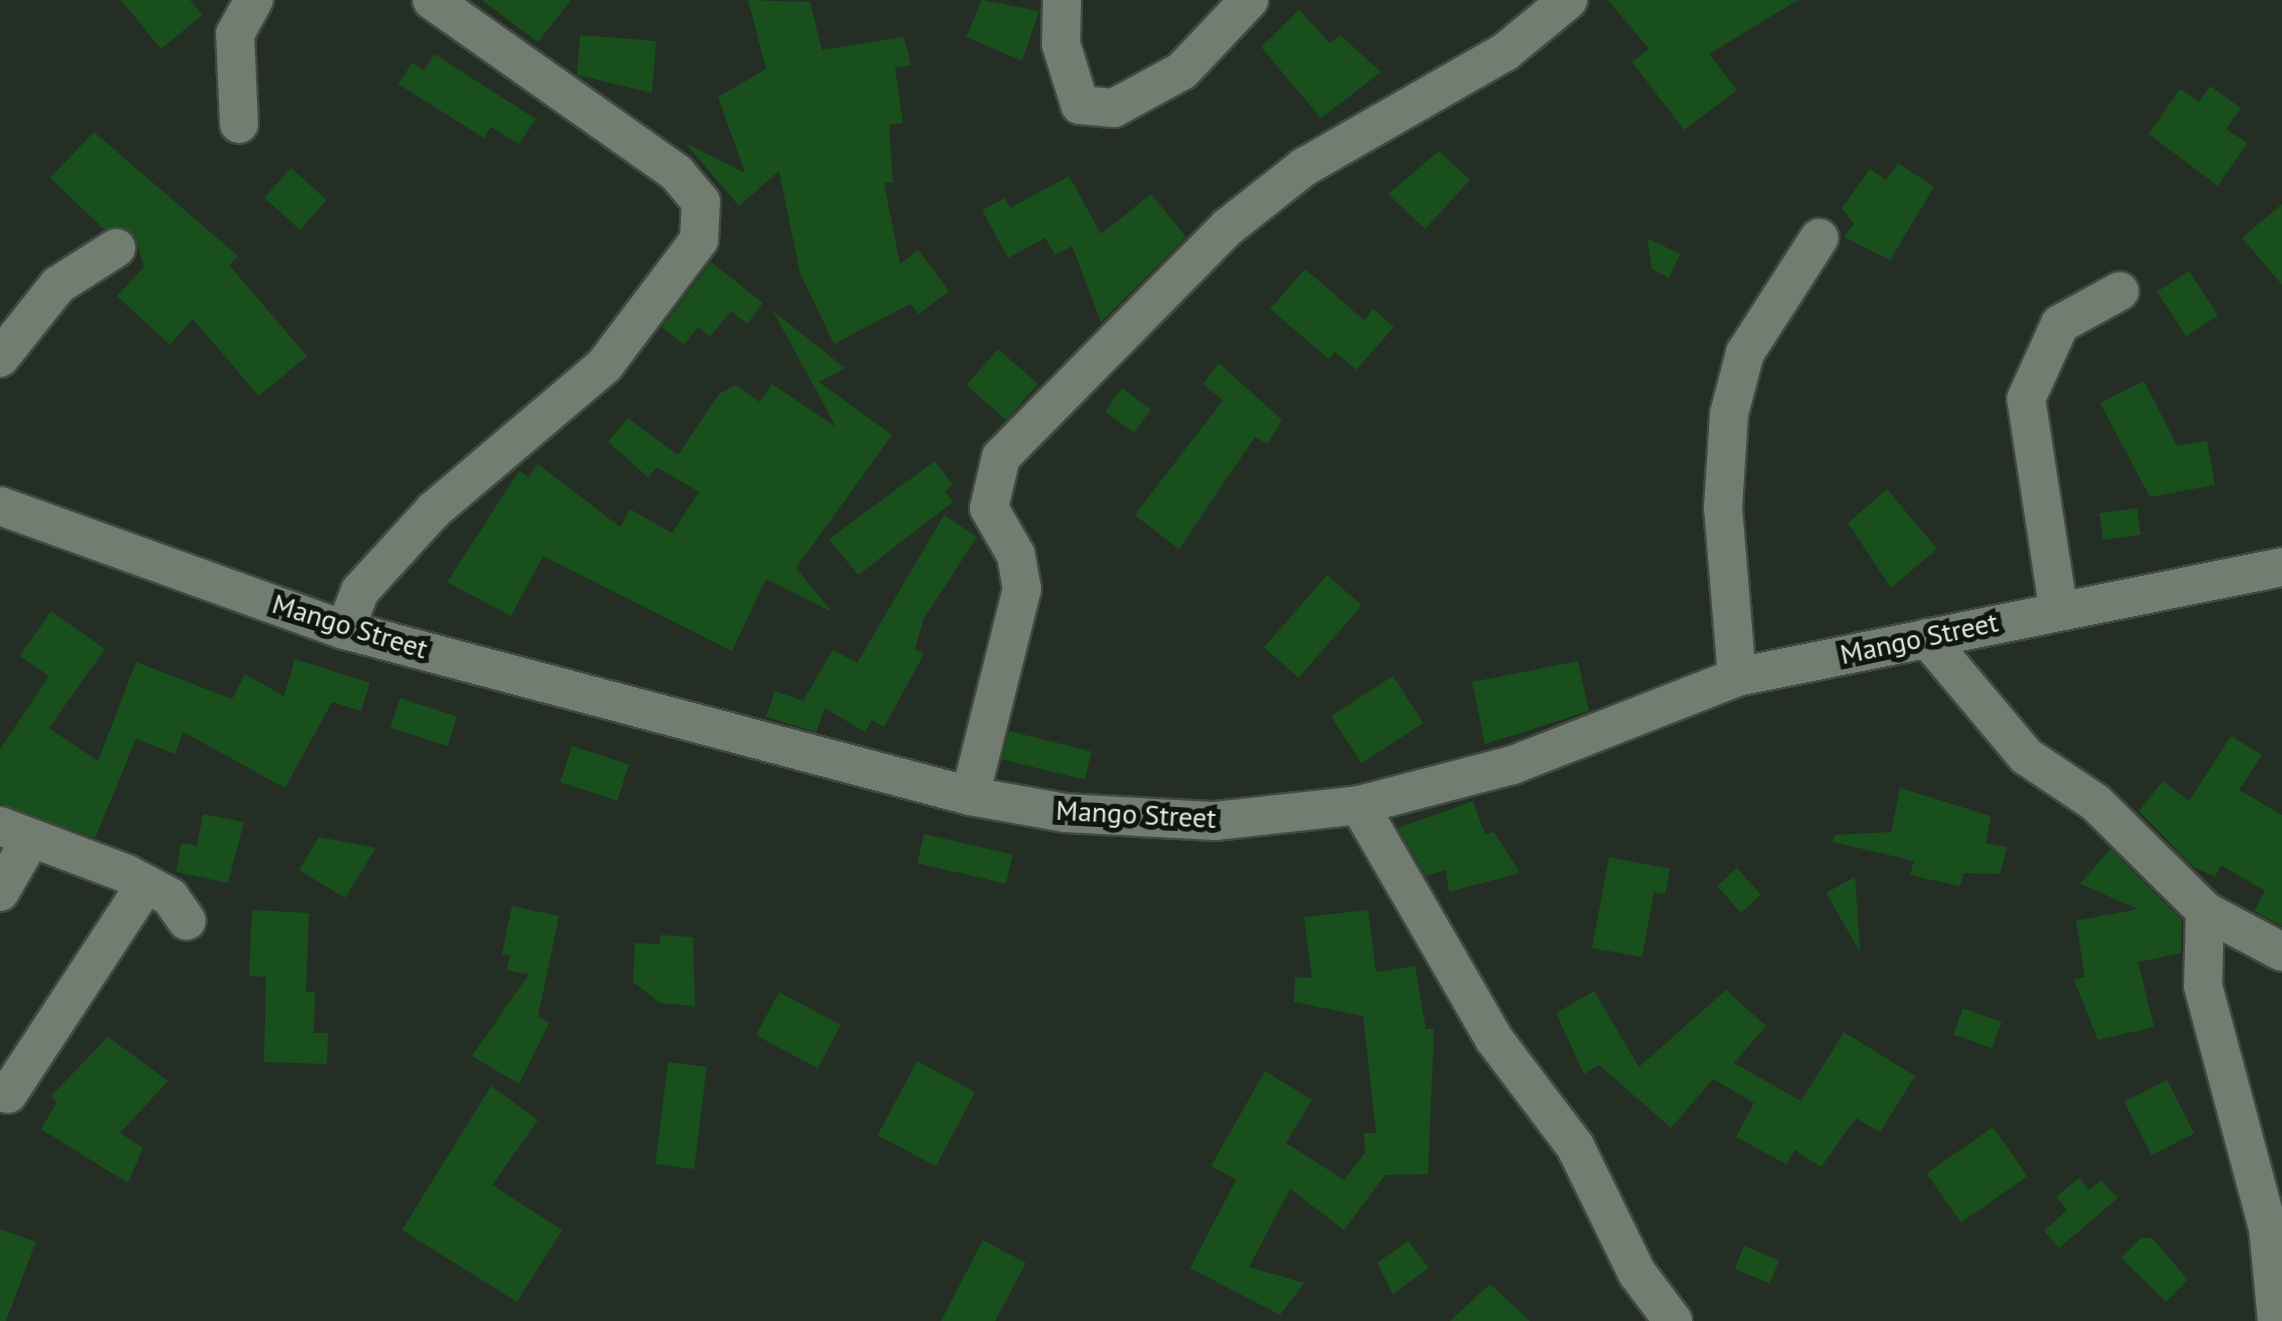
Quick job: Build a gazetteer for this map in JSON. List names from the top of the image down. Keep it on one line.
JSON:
{"streets":{"street":["Mango Street"]}}
